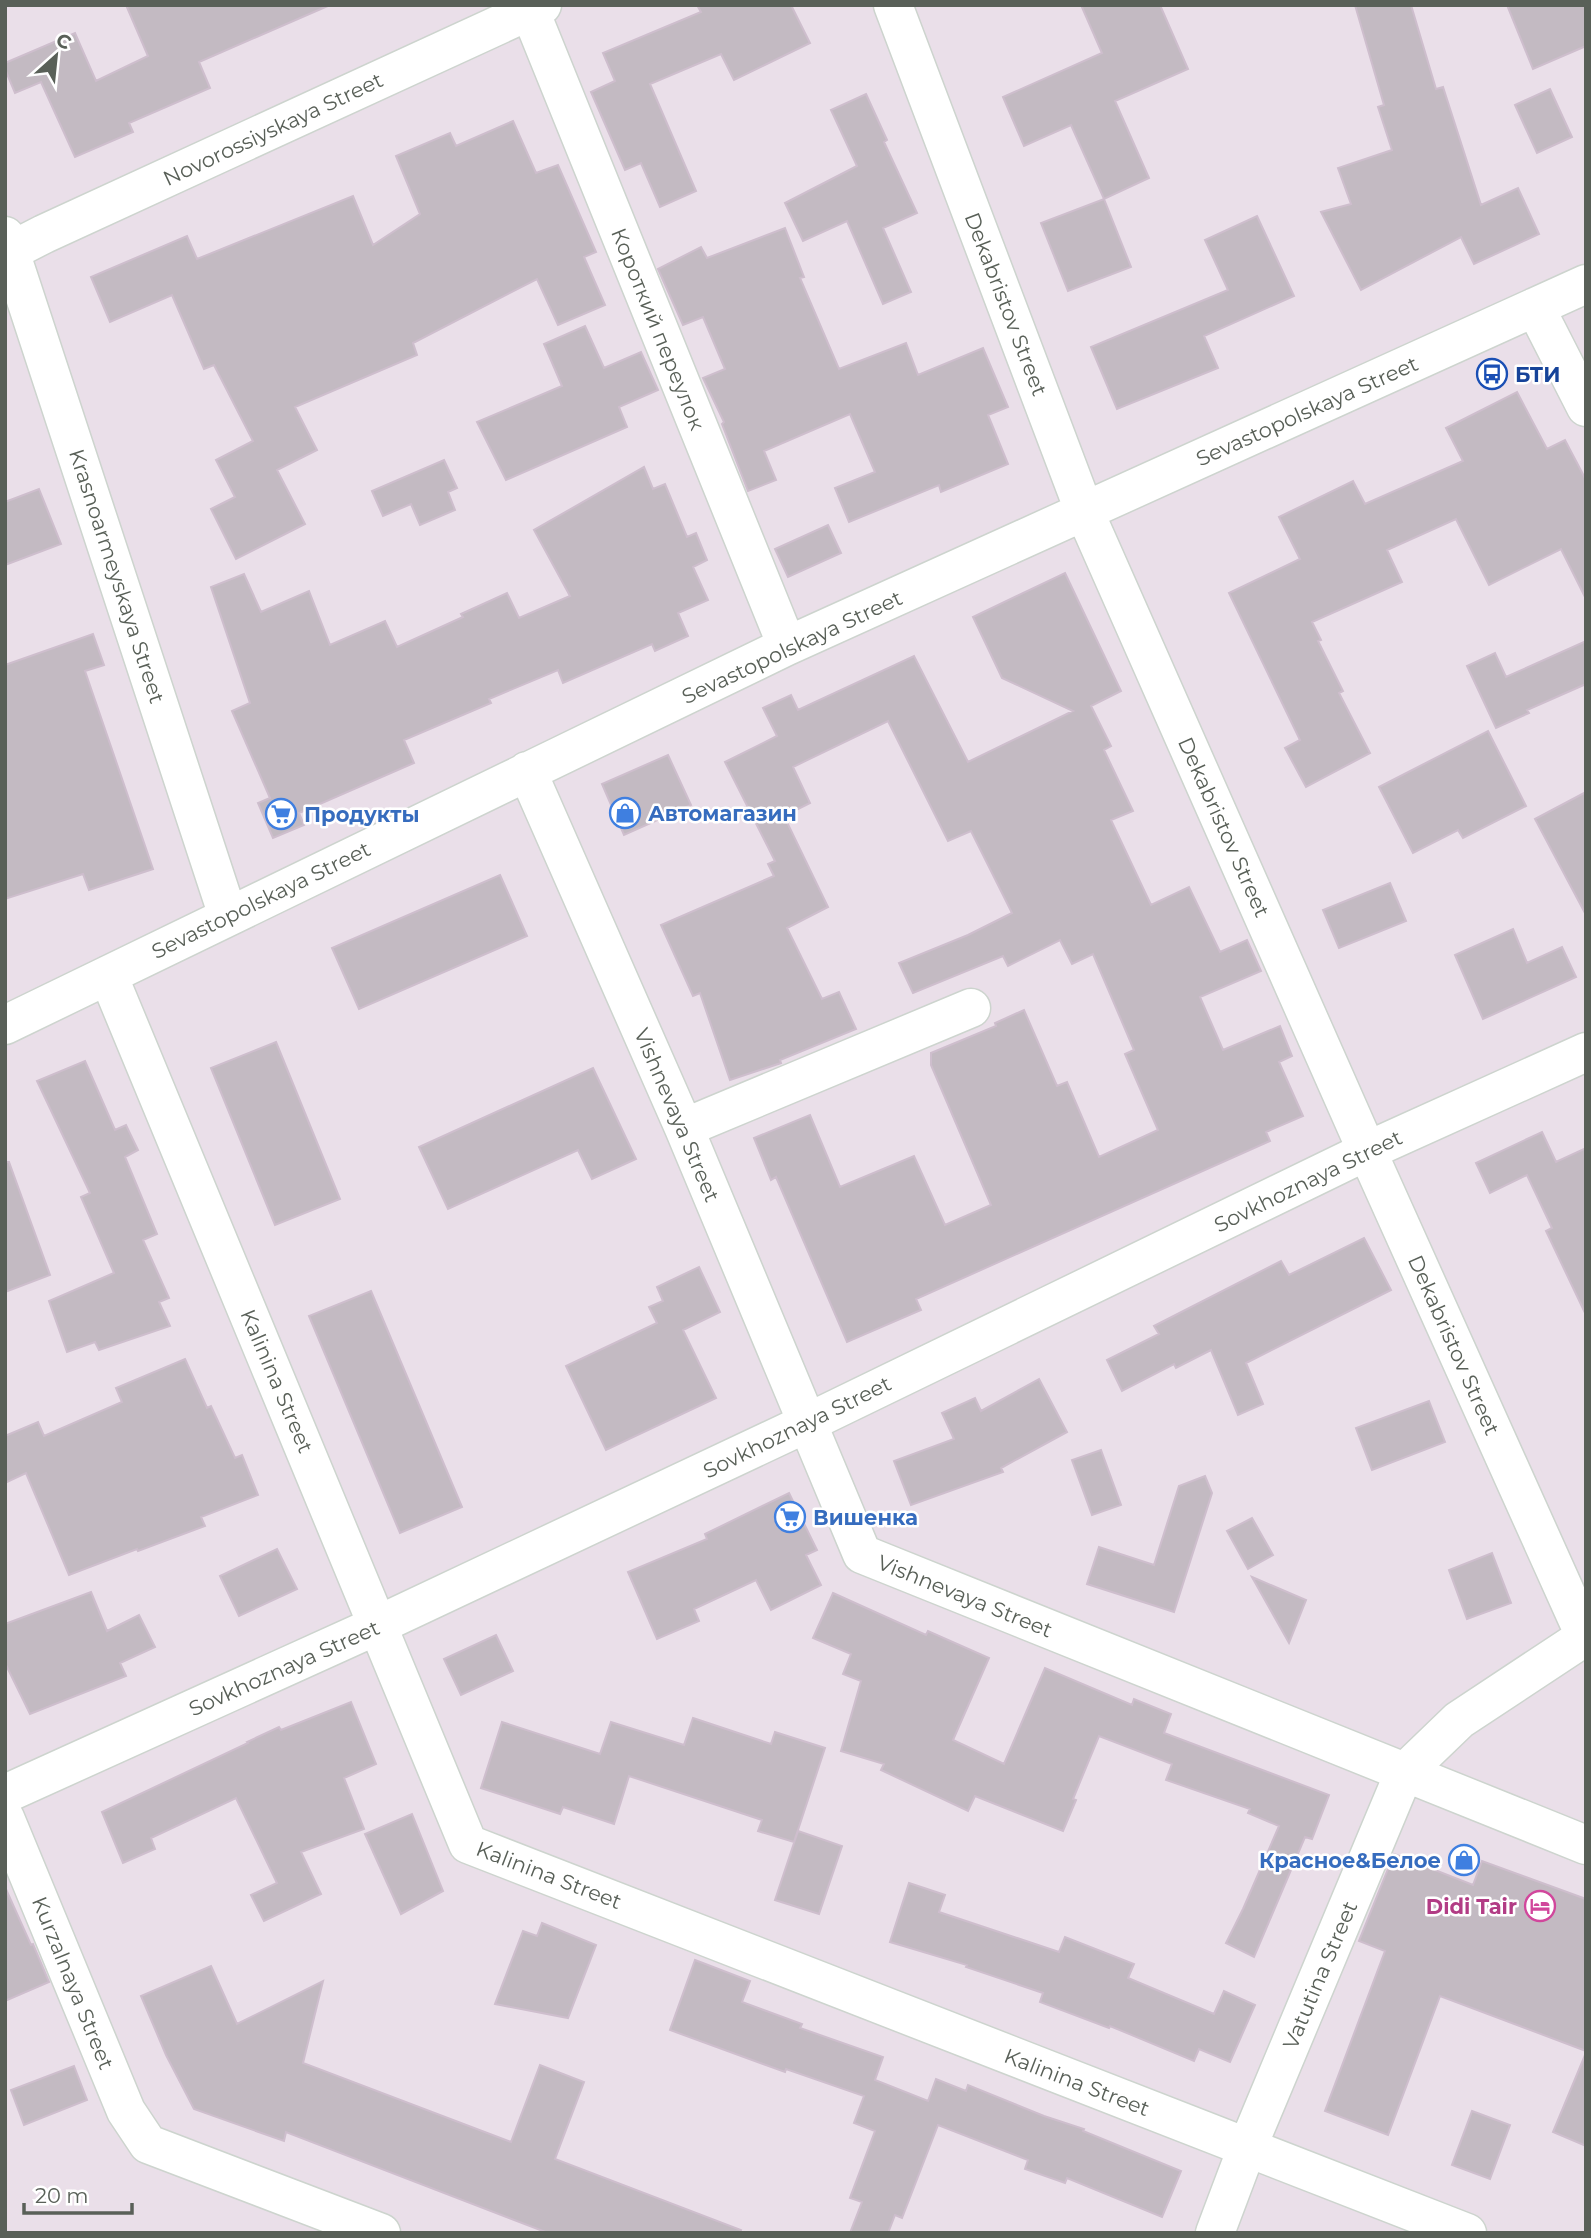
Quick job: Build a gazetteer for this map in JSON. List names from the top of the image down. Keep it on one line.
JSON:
{"streets":{"street":["Novorossiyskaya Street","Dekabristov Street","Короткий переулок","Sevastopolskaya Street","Krasnoarmeyskaya Street","Vishnevaya Street","Sovkhoznaya Street","Kalinina Street","Vatutina Street","Kurzalnaya Street"]},"crossings":[["Novorossiyskaya Street","Короткий переулок"],["Novorossiyskaya Street","Krasnoarmeyskaya Street"],["Dekabristov Street","Sevastopolskaya Street"],["Dekabristov Street","Sovkhoznaya Street"],["Dekabristov Street","Vatutina Street"],["Короткий переулок","Sevastopolskaya Street"],["Sevastopolskaya Street","Krasnoarmeyskaya Street"],["Sevastopolskaya Street","Vishnevaya Street"],["Sevastopolskaya Street","Kalinina Street"],["Vishnevaya Street","Sovkhoznaya Street"],["Vishnevaya Street","Vatutina Street"],["Sovkhoznaya Street","Kalinina Street"],["Kalinina Street","Vatutina Street"]],"places":{"bus stop":["БТИ"],"shop":["Автомагазин","Красное&Белое"],"supermarket":["Продукты","Вишенка"],"hotel":["Didi Tair"]},"scale_bar":"20 m","north":"top right"}
